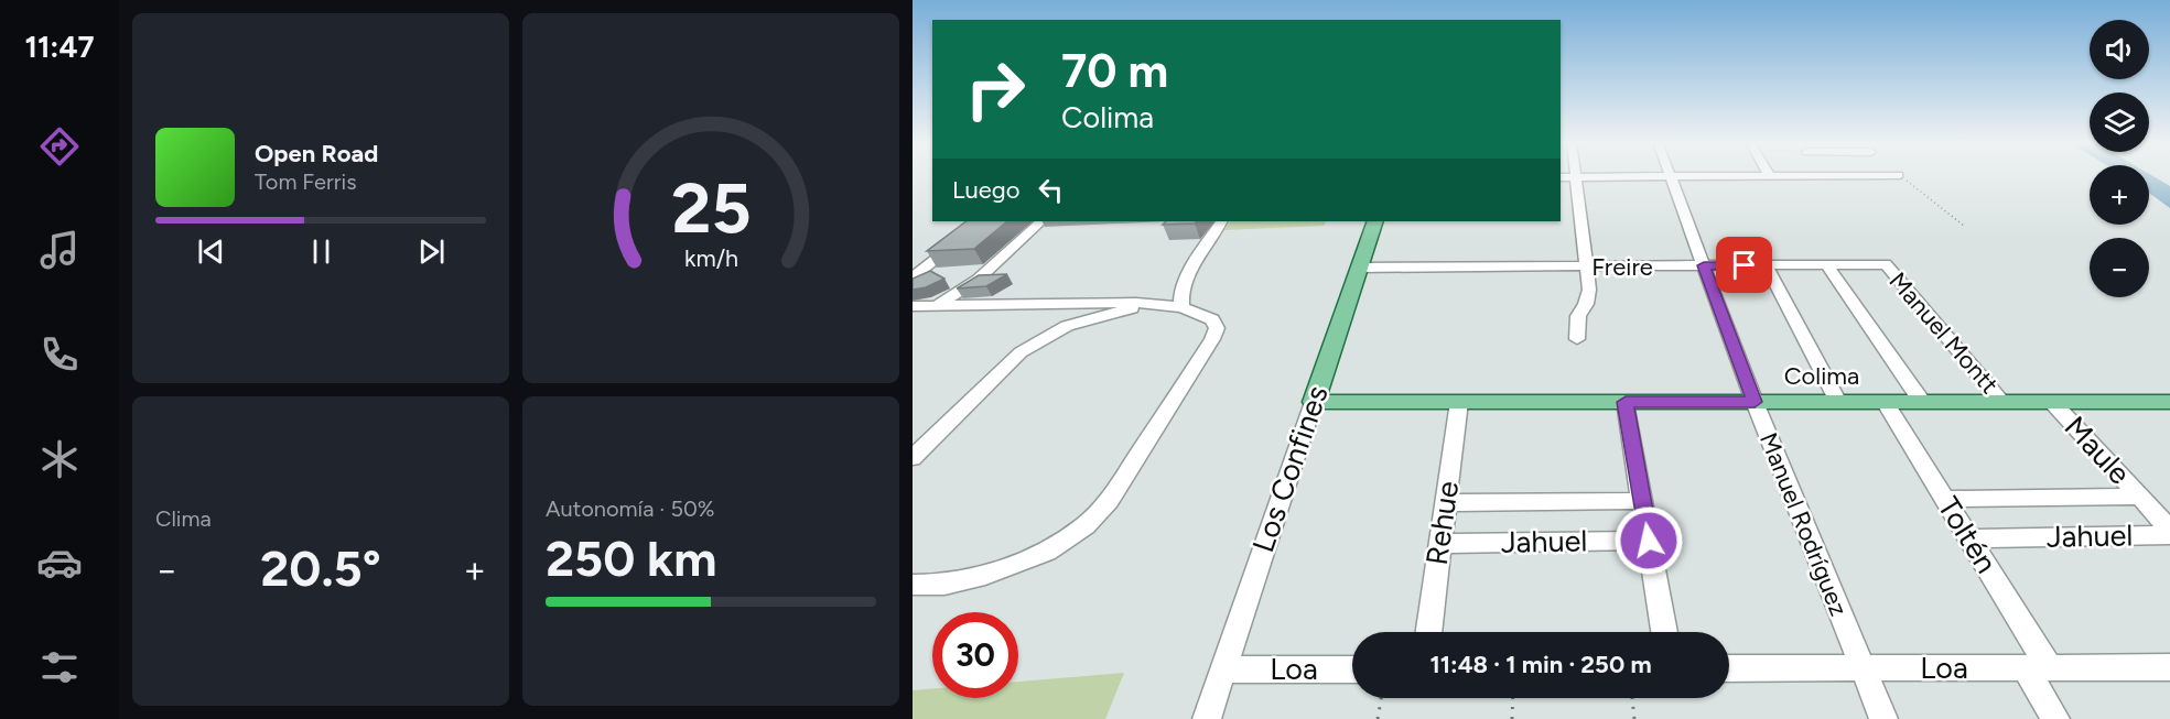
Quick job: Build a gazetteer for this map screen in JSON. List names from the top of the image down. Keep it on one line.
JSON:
{"streets":{"main road":["Colima","Los Confines"],"street":["Freire","Manuel Montt","Maule","Rehue","Manuel Rodríguez","Toltén","Jahuel","Loa"]},"crossings":[["Freire","Manuel Montt"],["Freire","Los Confines"],["Freire","Manuel Rodríguez"],["Manuel Montt","Colima"],["Colima","Maule"],["Colima","Los Confines"],["Colima","Rehue"],["Colima","Manuel Rodríguez"],["Colima","Toltén"],["Maule","Jahuel"],["Los Confines","Loa"],["Rehue","Jahuel"],["Manuel Rodríguez","Loa"],["Toltén","Jahuel"],["Toltén","Loa"]],"page":{"tabs":"11:47","map_buttons":["+","−"],"turn":["70 m","Colima"],"song":["Open Road","Tom Ferris"],"then":"Luego","tile":["Clima",["Autonomía · 50%","250 km"]],"heat":["−","20.5°","+"],"limit":"30","trip":"11:48 · 1 min · 250 m","gauge":["25","km/h"]}}
